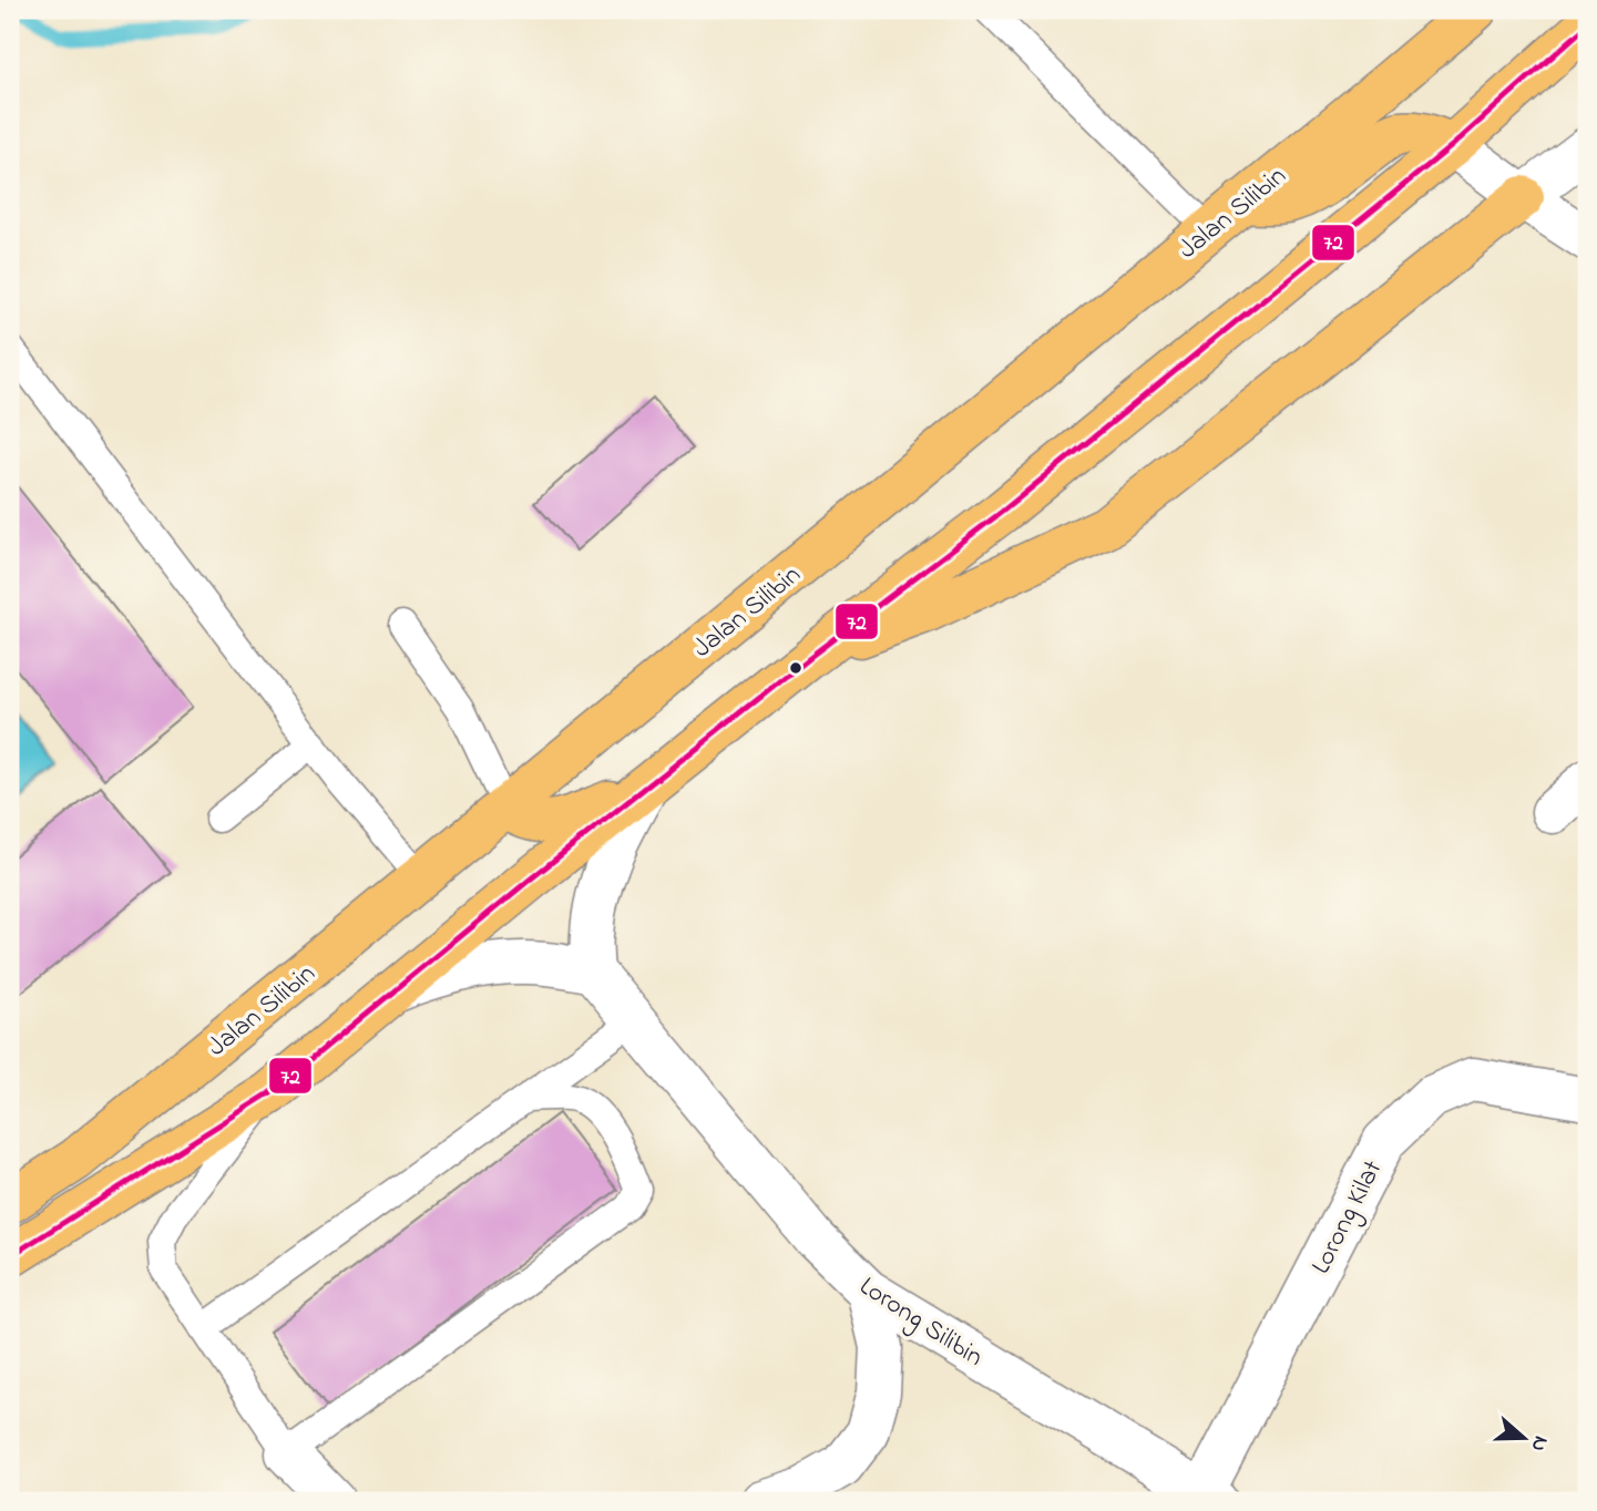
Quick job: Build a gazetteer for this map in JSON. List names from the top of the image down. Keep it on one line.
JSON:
{"streets":{"main road":["Jalan Silibin"],"street":["Lorong Kilat","Lorong Silibin"]},"crossings":[["Lorong Kilat","Lorong Silibin"]],"lines":["transit line 72"],"north":"right"}
